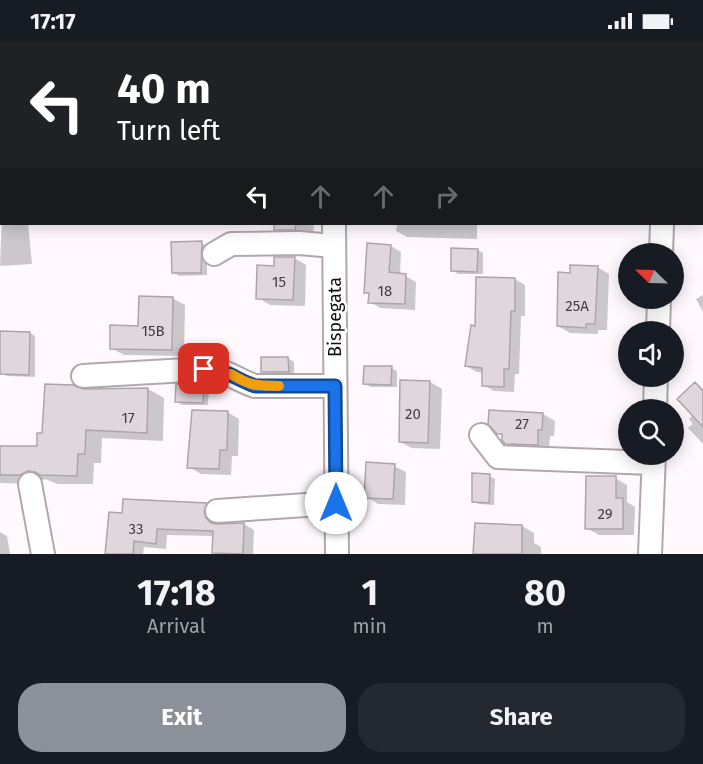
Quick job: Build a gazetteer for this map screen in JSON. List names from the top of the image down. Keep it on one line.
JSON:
{"streets":{"street":["Bispegata"]},"house_numbers":["15","18","25A","15B","20","17","27","29","33"],"north":"top left","page":{"status":"17:17","turn":["40 m","Turn left"],"eta":["17:18","Arrival","1","min","80","m"],"buttons":["Exit","Share"]}}
